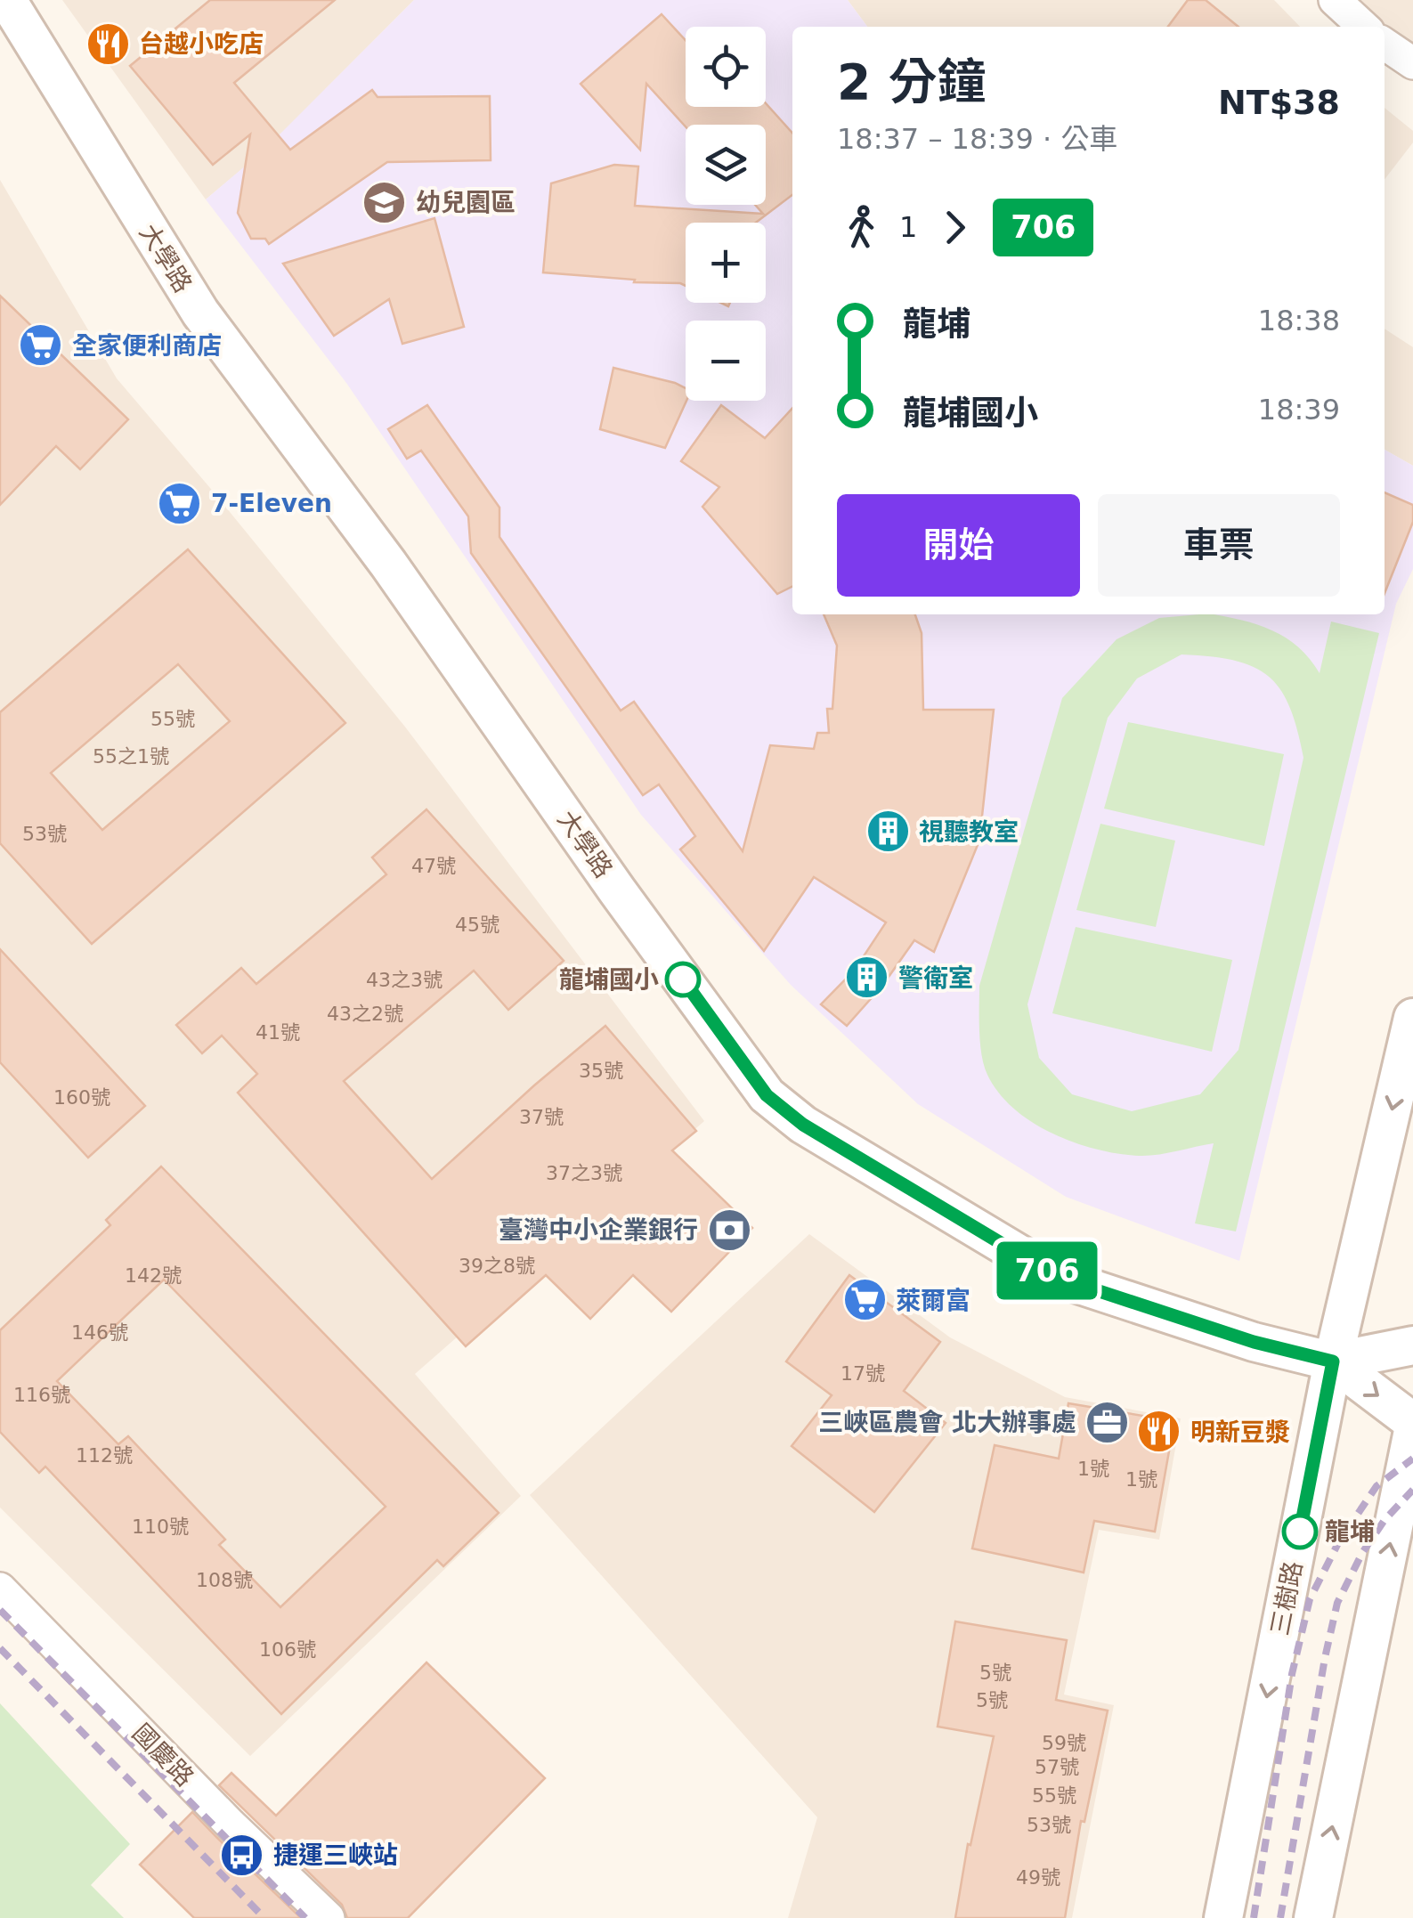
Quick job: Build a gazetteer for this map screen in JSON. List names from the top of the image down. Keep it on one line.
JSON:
{"streets":{"street":["大學路","三樹路","國慶路"]},"crossings":[["大學路","三樹路"]],"places":{"restaurant":["台越小吃店","明新豆漿"],"school or university":["幼兒園區"],"supermarket":["全家便利商店","7-Eleven","萊爾富"],"building":["視聽教室","警衛室"],"other":["龍埔國小","龍埔"],"bank":["臺灣中小企業銀行"],"office":["三峽區農會 北大辦事處"],"bus stop":["捷運三峽站"]},"lines":["bus line 706"],"house_numbers":["55號","55之1號","53號","47號","45號","43之3號","43之2號","41號","35號","160號","37號","37之3號","39之8號","142號","146號","17號","116號","112號","1號","1號","110號","108號","106號","5號","5號","59號","57號","55號","53號","49號"],"page":{"on_map":"706","map_buttons":["+","−"],"heading":["2 分鐘","18:37 – 18:39 · 公車","NT$38"],"legs":["1","706"],"list":[{"name":"龍埔","value":"18:38"},{"name":"龍埔國小","value":"18:39"}],"buttons":["開始","車票"]}}
